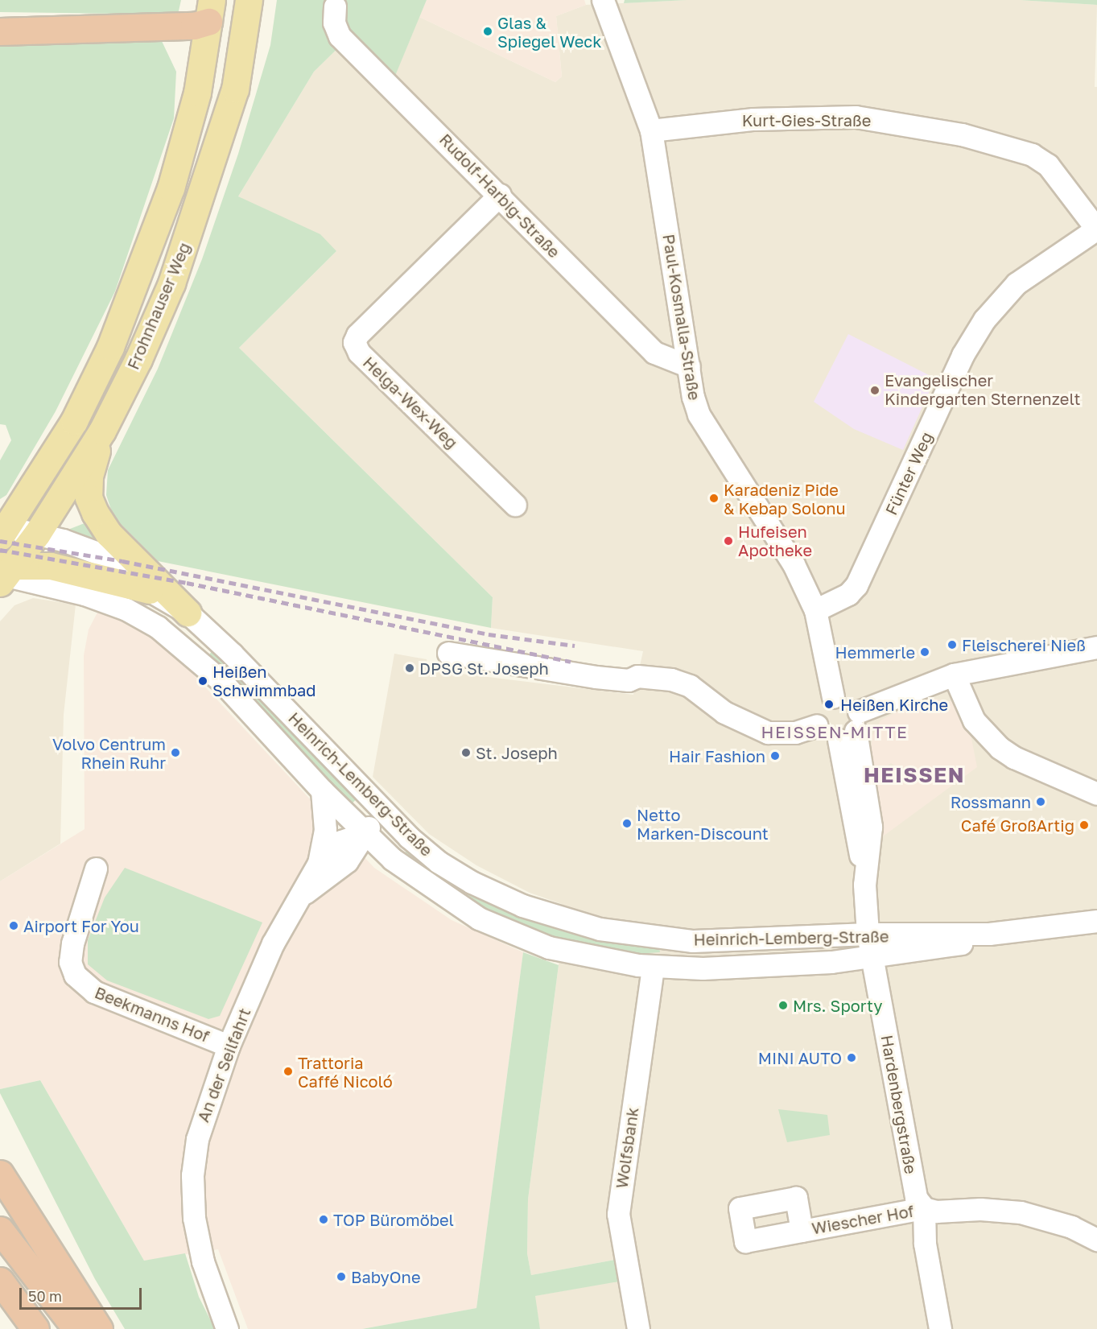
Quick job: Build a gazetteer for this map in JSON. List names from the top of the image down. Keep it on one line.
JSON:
{"streets":{"main road":["Frohnhauser Weg"],"street":["Kurt-Gies-Straße","Rudolf-Harbig-Straße","Paul-Kosmalla-Straße","Helga-Wex-Weg","Fünter Weg","Heinrich-Lemberg-Straße","Beekmanns Hof","An der Seilfahrt","Hardenbergstraße","Wolfsbank","Wiescher Hof"]},"crossings":[["Kurt-Gies-Straße","Paul-Kosmalla-Straße"],["Kurt-Gies-Straße","Fünter Weg"],["Rudolf-Harbig-Straße","Paul-Kosmalla-Straße"],["Rudolf-Harbig-Straße","Helga-Wex-Weg"],["Frohnhauser Weg","Heinrich-Lemberg-Straße"],["Paul-Kosmalla-Straße","Fünter Weg"],["Heinrich-Lemberg-Straße","An der Seilfahrt"],["Heinrich-Lemberg-Straße","Hardenbergstraße"],["Heinrich-Lemberg-Straße","Wolfsbank"],["Beekmanns Hof","An der Seilfahrt"],["Hardenbergstraße","Wiescher Hof"]],"districts":["HEISSEN-MITTE","HEISSEN"],"places":["Glas & Spiegel Weck","Evangelischer Kindergarten Sternenzelt","Karadeniz Pide & Kebap Solonu","Hufeisen Apotheke","Fleischerei Nieß","Hemmerle","DPSG St. Joseph","Heißen Schwimmbad","Heißen Kirche","Volvo Centrum Rhein Ruhr","St. Joseph","Hair Fashion","Rossmann","Netto Marken-Discount","Café GroßArtig","Airport For You","Mrs. Sporty","MINI AUTO","Trattoria Caffé Nicoló","TOP Büromöbel","BabyOne"],"scale_bar":"50 m"}
